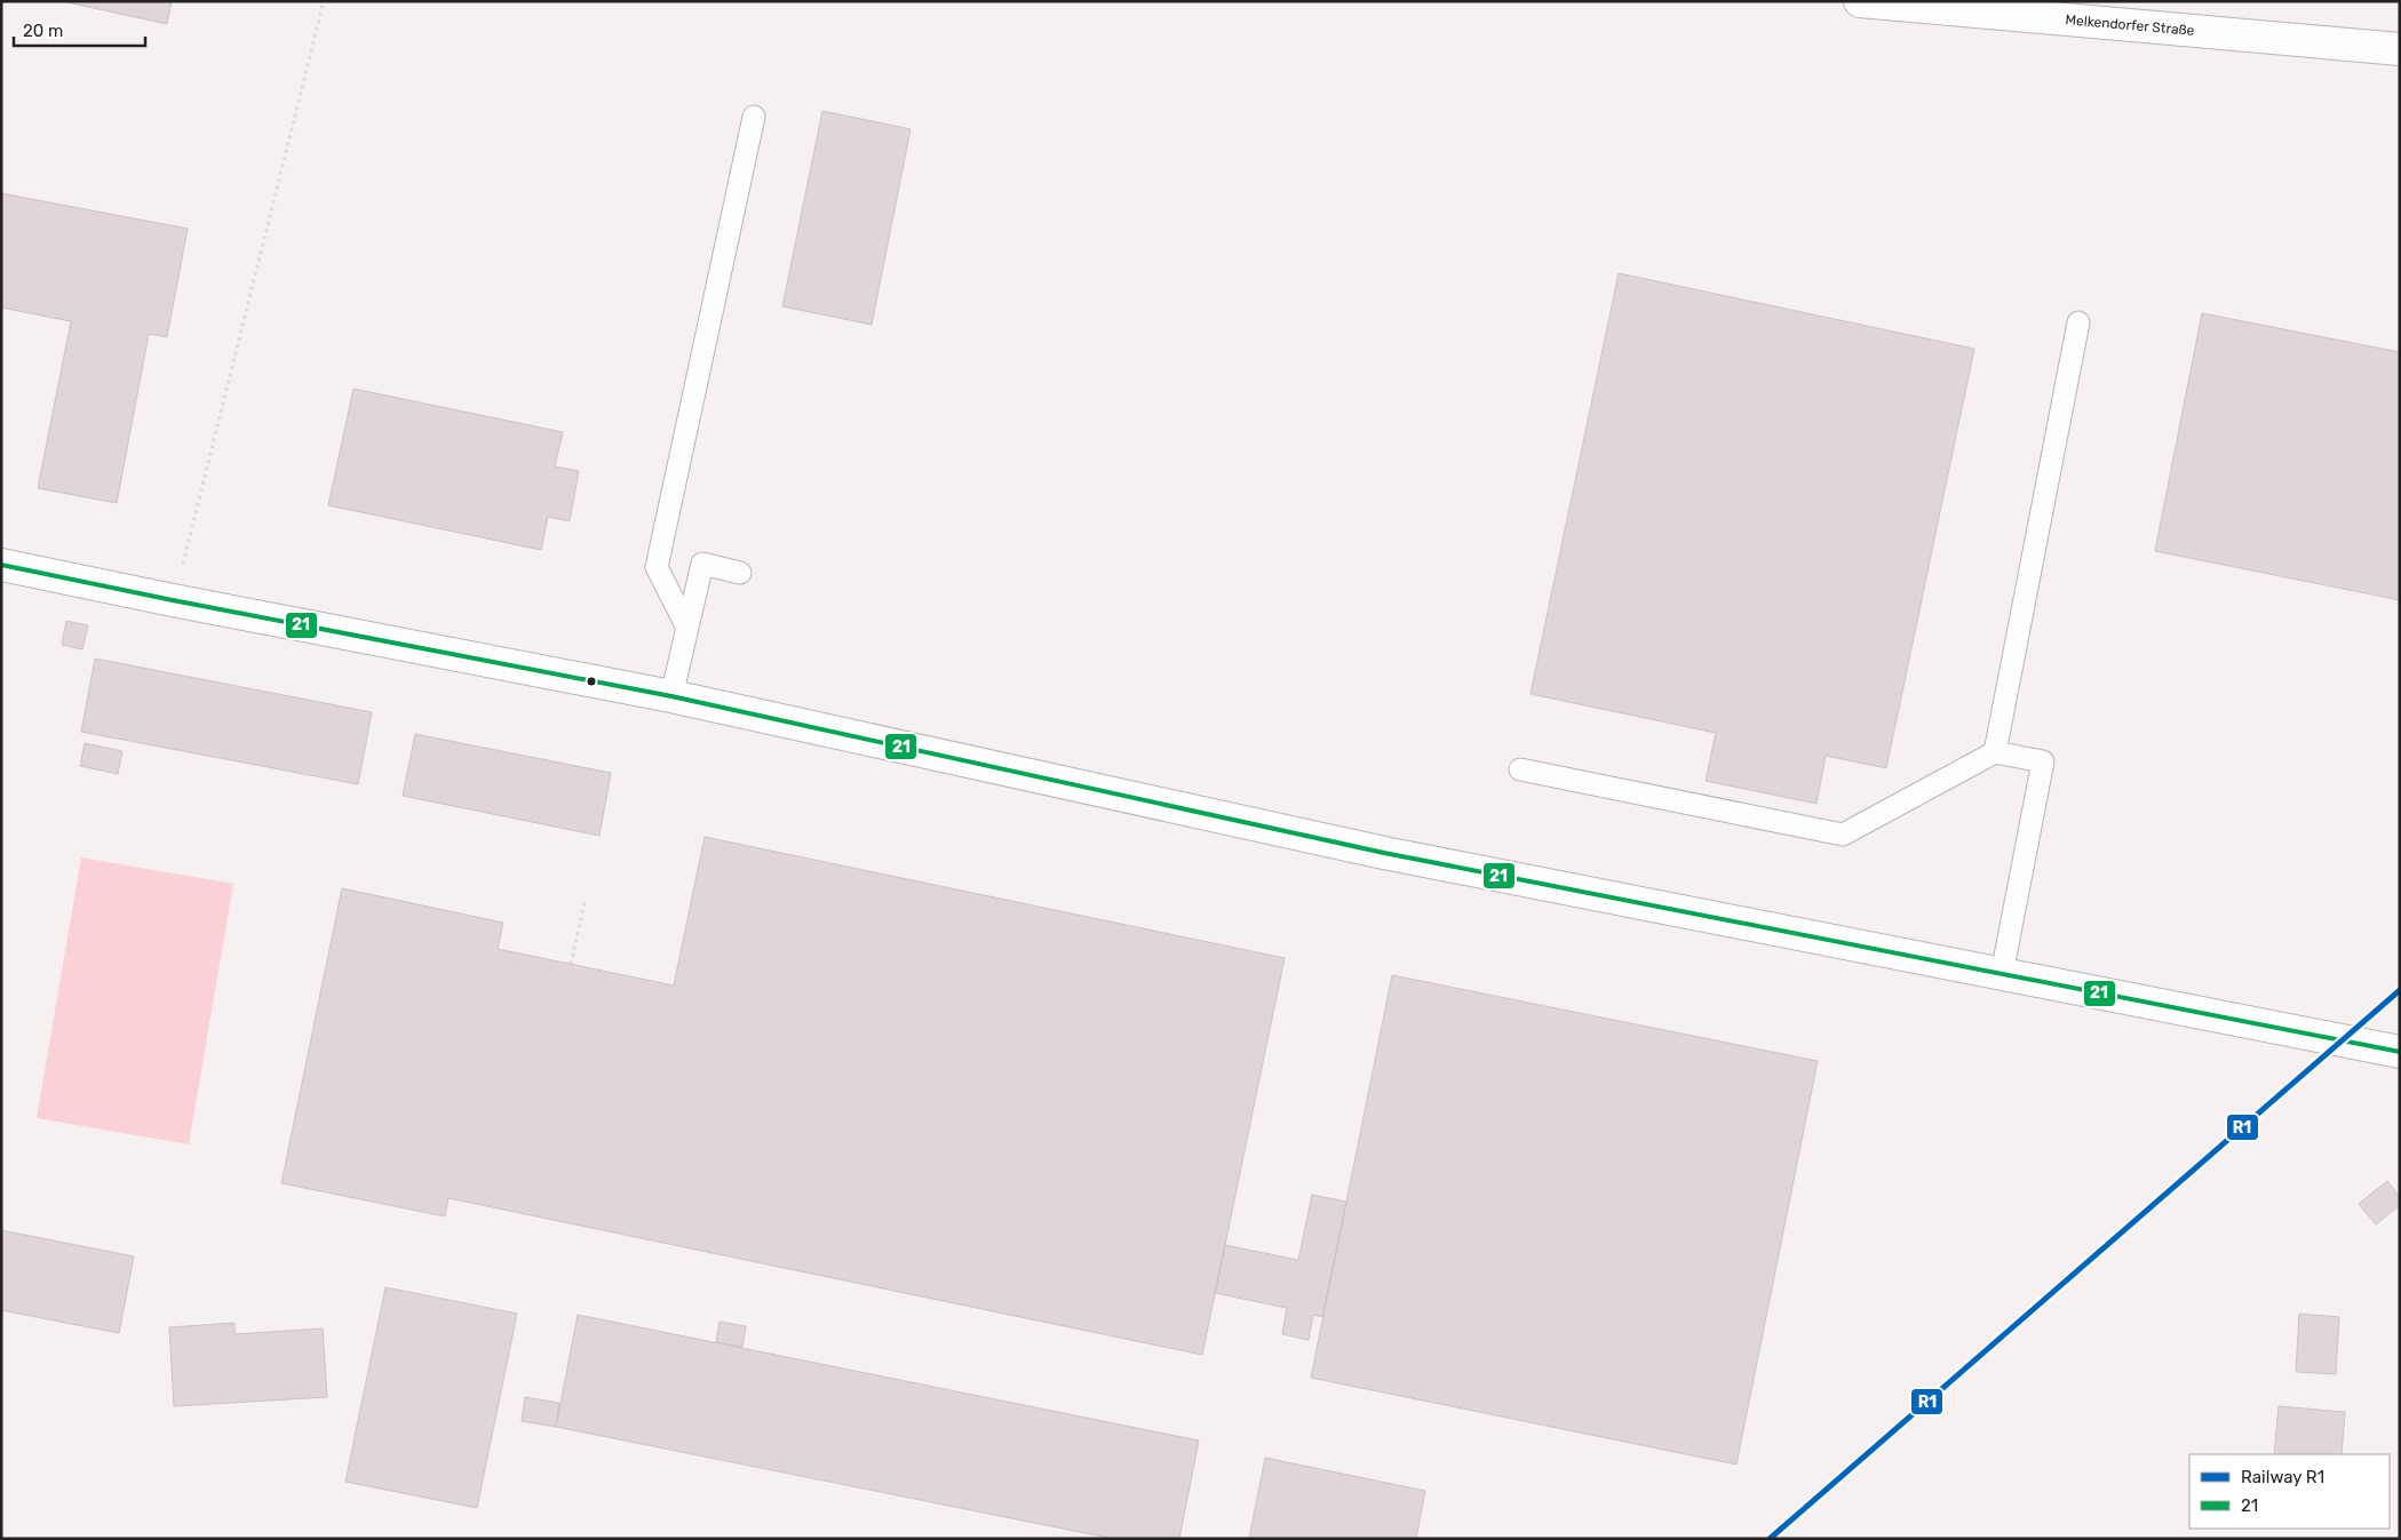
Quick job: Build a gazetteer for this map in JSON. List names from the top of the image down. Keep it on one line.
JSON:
{"streets":{"street":["Melkendorfer Straße"]},"lines":["transit line 21","rail line R1"],"legend":["Railway R1","21"],"scale_bar":"20 m"}
